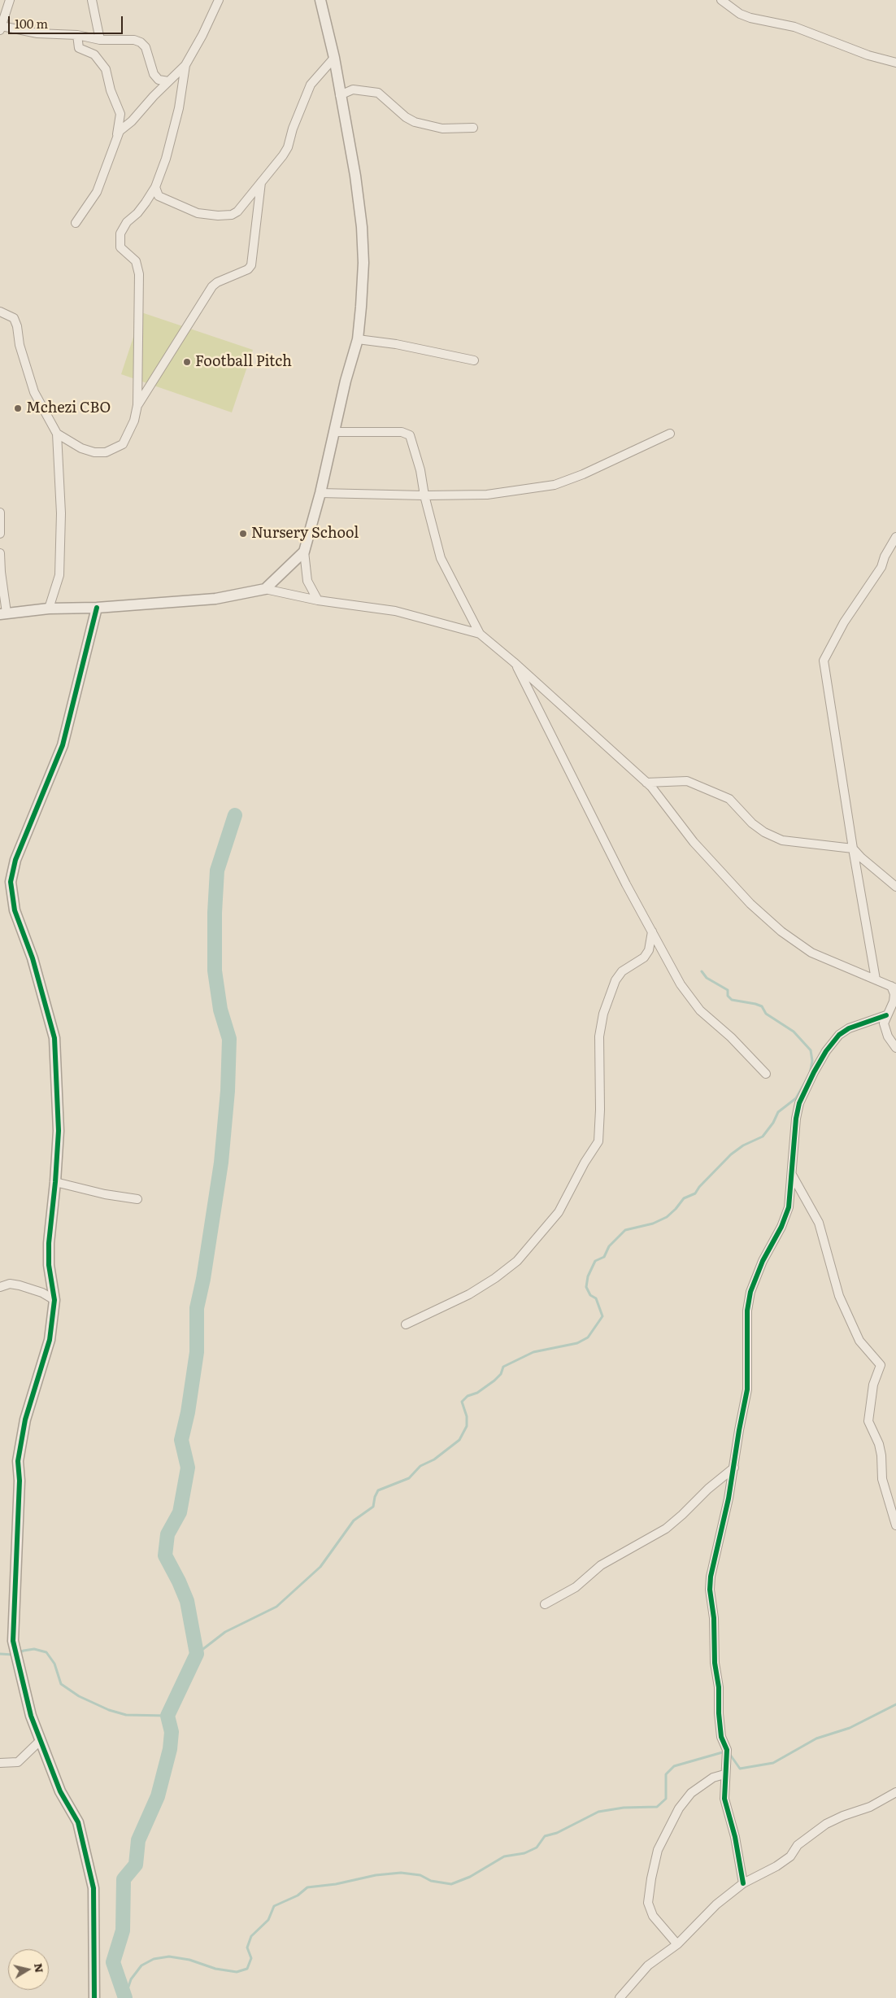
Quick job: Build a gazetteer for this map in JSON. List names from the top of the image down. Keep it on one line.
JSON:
{"places":["Football Pitch","Mchezi CBO","Nursery School"],"scale_bar":"100 m","north":"right"}
